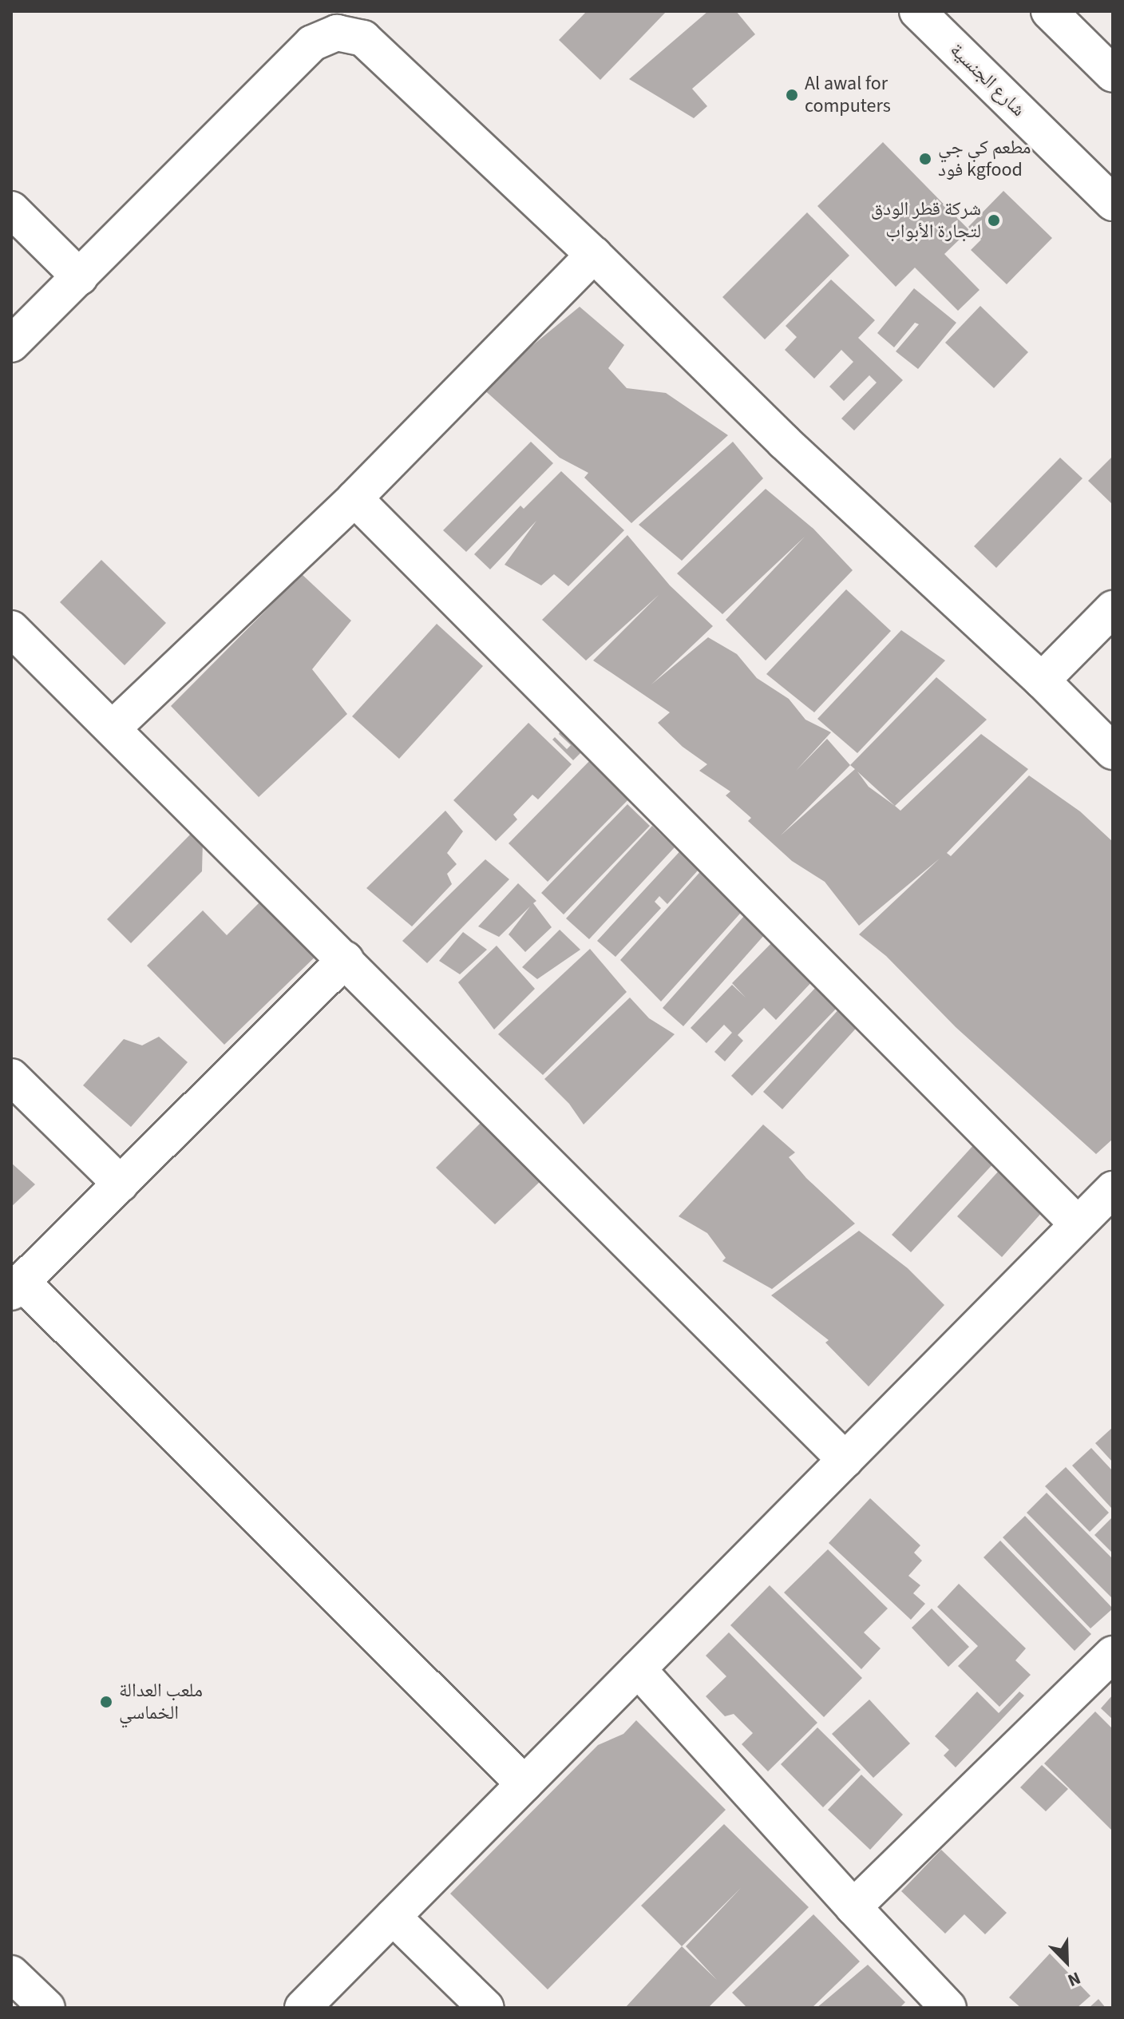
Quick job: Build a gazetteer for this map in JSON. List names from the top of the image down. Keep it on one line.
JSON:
{"streets":{"street":["شارع الجنسية"]},"places":["Al awal for computers","مطعم کي جي فود kgfood","شركة قطر الودق لتجارة الأبواب","ملعب العدالة الخماسي"],"north":"bottom right"}
